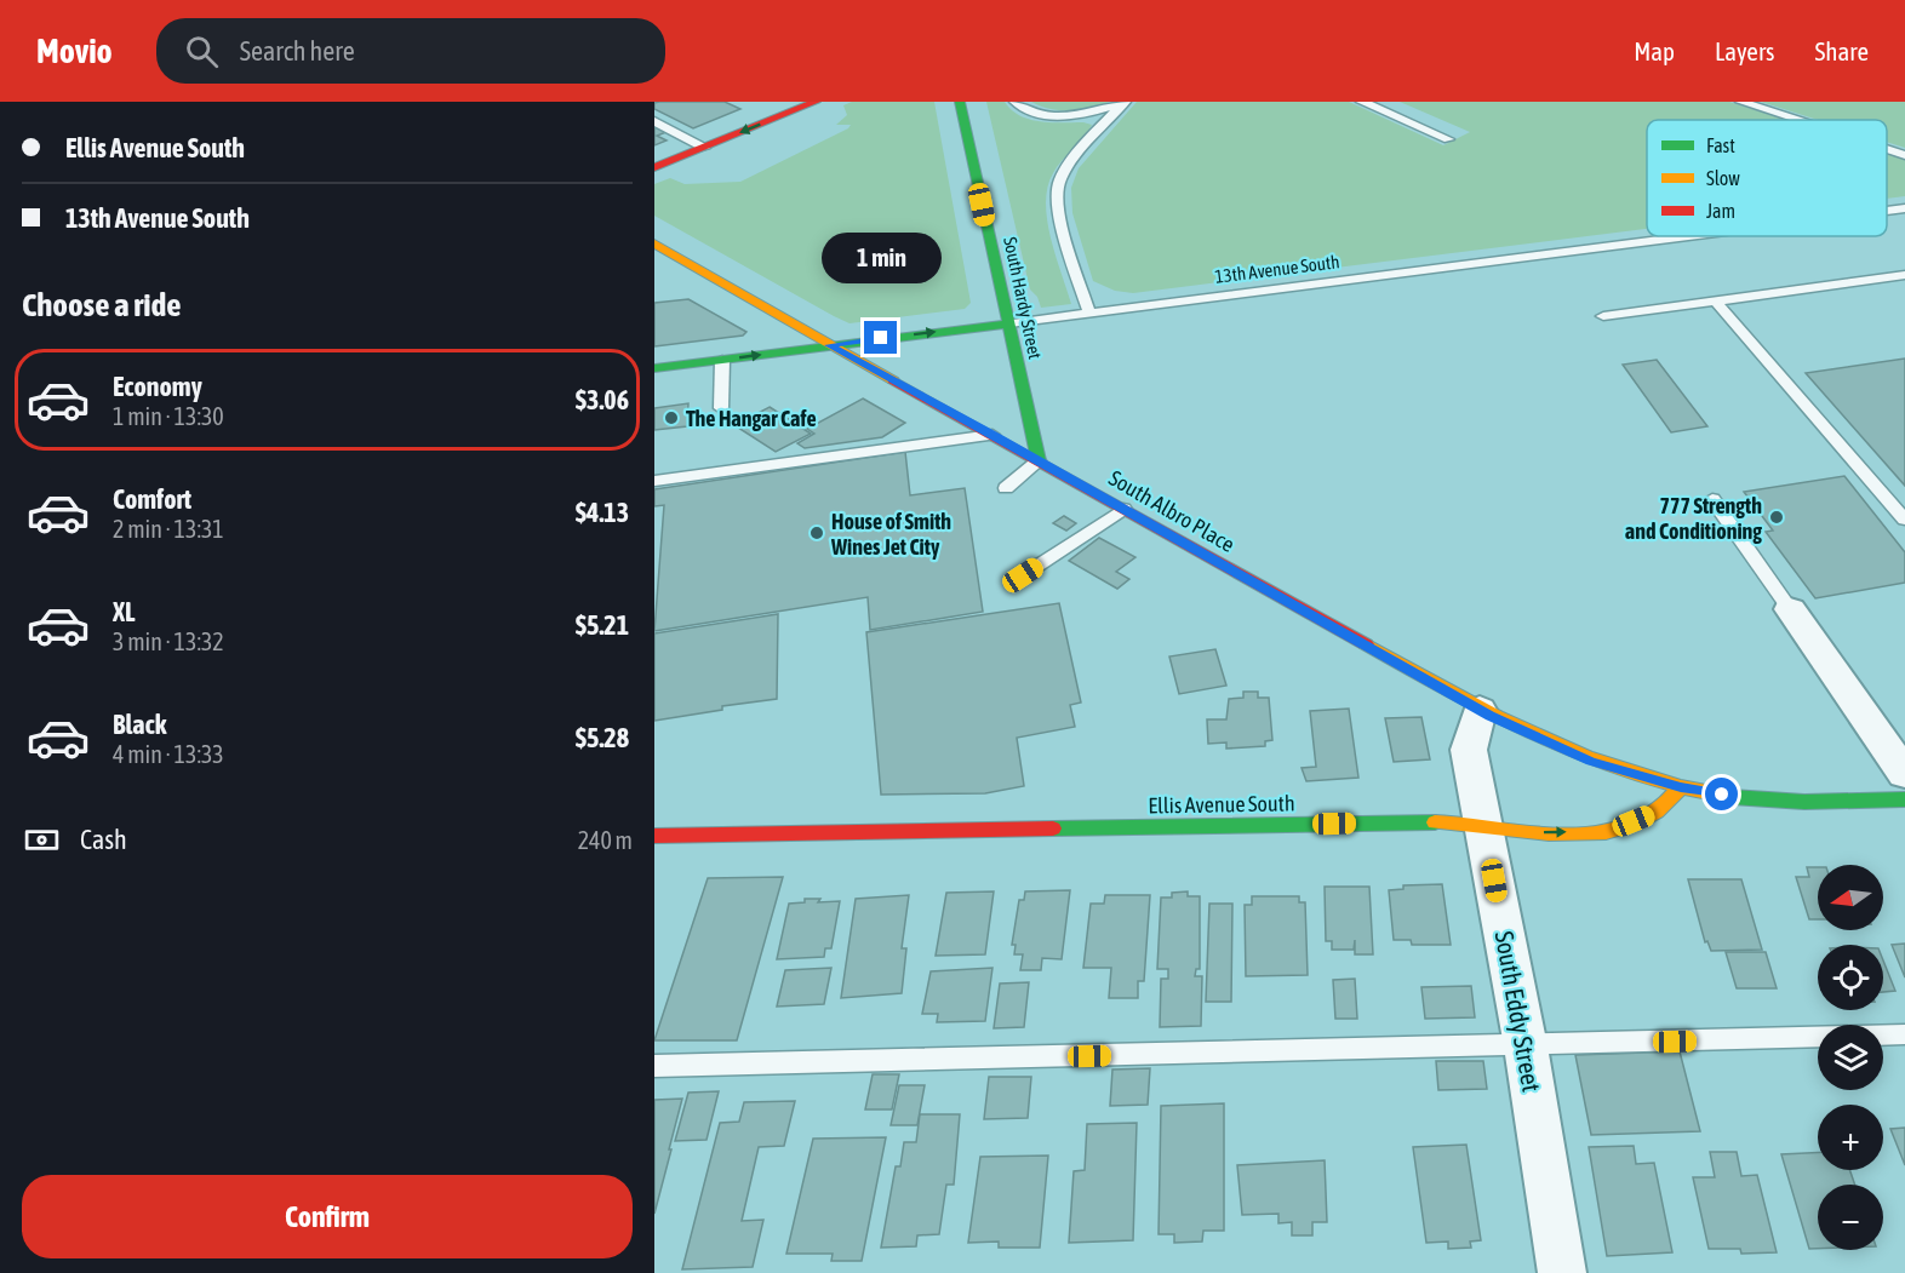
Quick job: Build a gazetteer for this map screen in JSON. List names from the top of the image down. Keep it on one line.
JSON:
{"streets":{"street":["13th Avenue South","South Hardy Street","South Albro Place","Ellis Avenue South","South Eddy Street"]},"crossings":[["13th Avenue South","South Hardy Street"],["13th Avenue South","South Albro Place"],["South Hardy Street","South Albro Place"],["South Albro Place","Ellis Avenue South"],["South Albro Place","South Eddy Street"],["Ellis Avenue South","South Eddy Street"]],"places":["The Hangar Cafe","777 Strength and Conditioning","House of Smith Wines Jet City"],"legend":["Fast","Slow","Jam"],"north":"left","page":{"header":"Movio","search":"Search here","nav":["Map","Layers","Share"],"banner":["Ellis Avenue South","13th Avenue South"],"bubble":"1 min","heading":"Choose a ride","list":[{"name":"Economy","note":"1 min · 13:30","value":"$3.06"},{"name":"Comfort","note":"2 min · 13:31","value":"$4.13"},{"name":"XL","note":"3 min · 13:32","value":"$5.21"},{"name":"Black","note":"4 min · 13:33","value":"$5.28"}],"pay":["Cash","240 m"],"map_buttons":["+","−"],"buttons":"Confirm"}}
